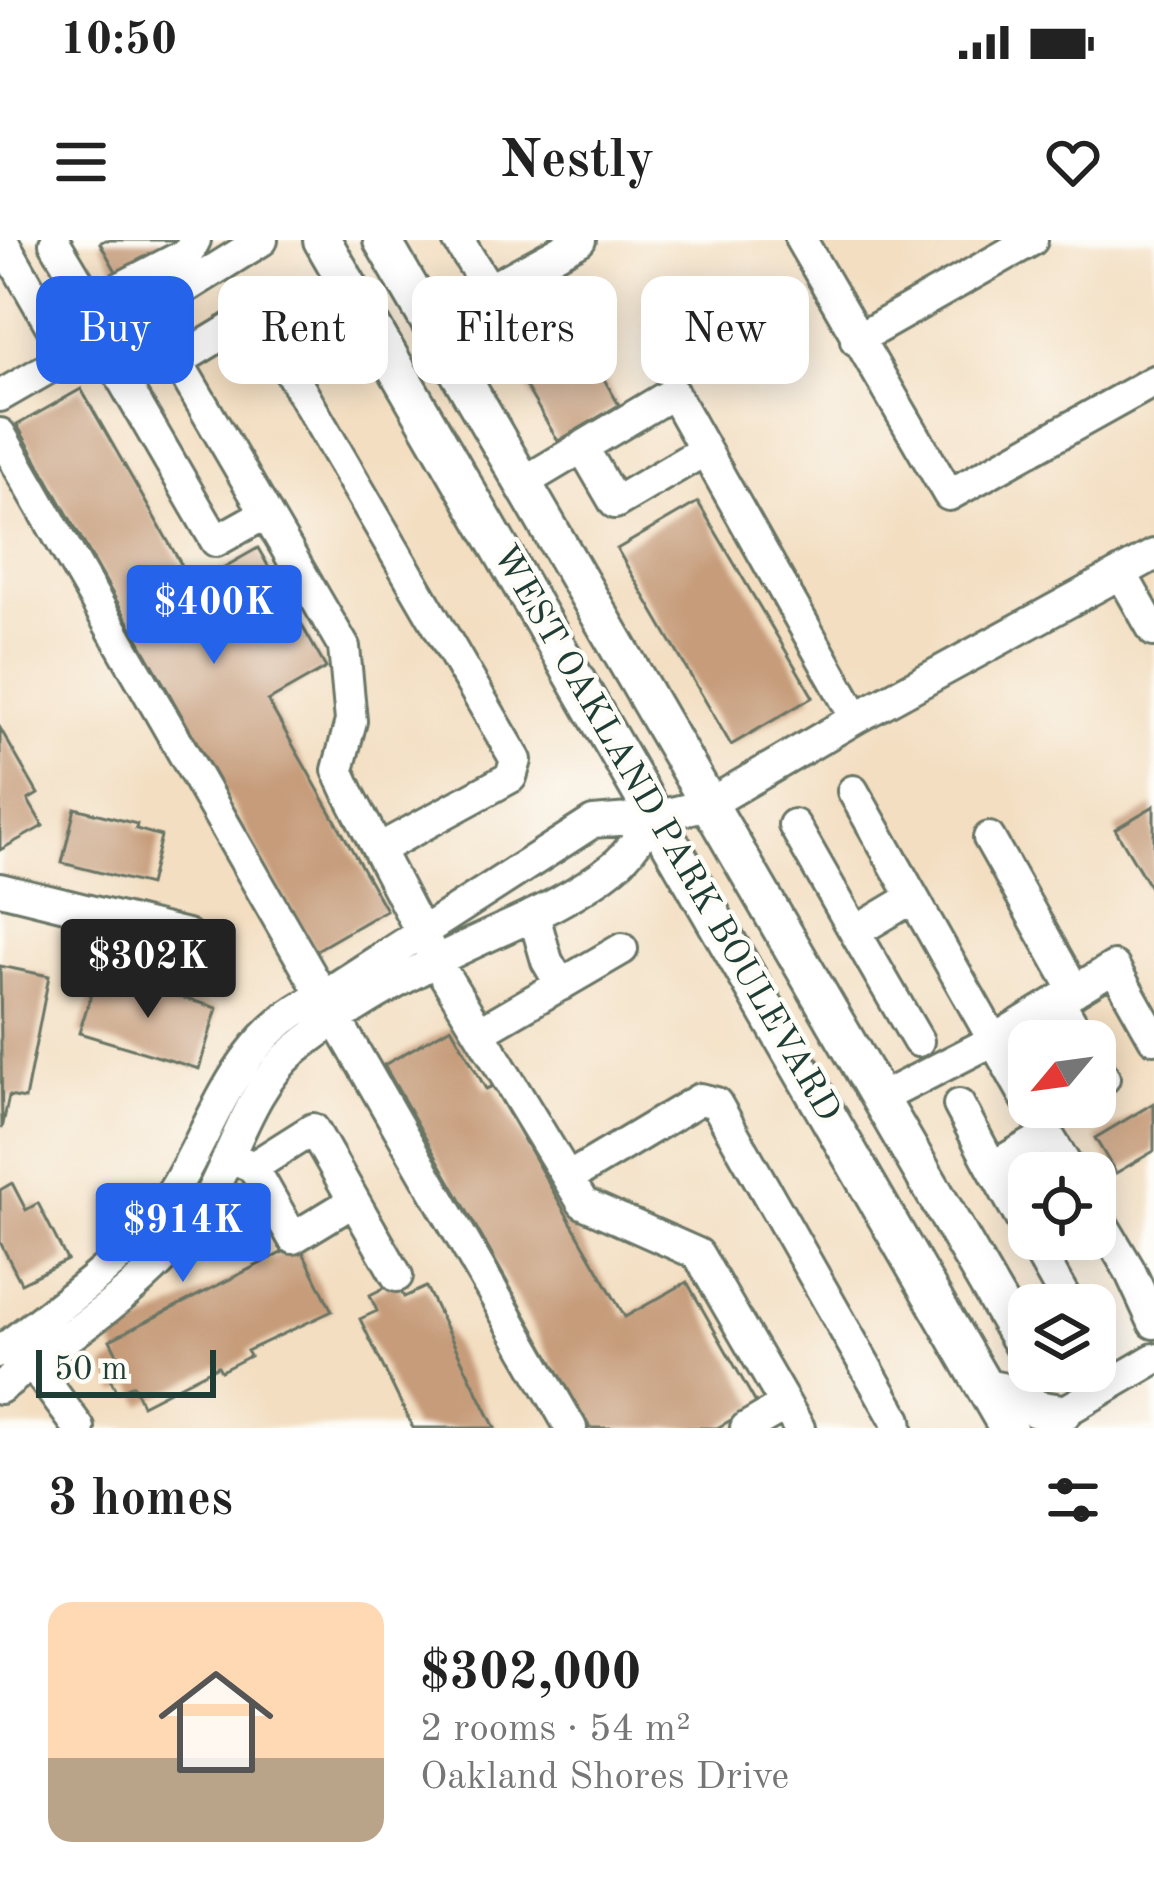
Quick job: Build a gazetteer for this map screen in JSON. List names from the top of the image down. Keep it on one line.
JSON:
{"streets":{"main road":["WEST OAKLAND PARK BOULEVARD"]},"scale_bar":"50 m","north":"bottom left","page":{"status":"10:50","header":"Nestly","chip":["Buy","Rent","Filters","New"],"price":["$400K","$302K","$914K"],"scale":"50 m","heading":"3 homes","list":[{"name":"$302,000","note":"2 rooms · 54 m² · Oakland Shores Drive"}]}}
